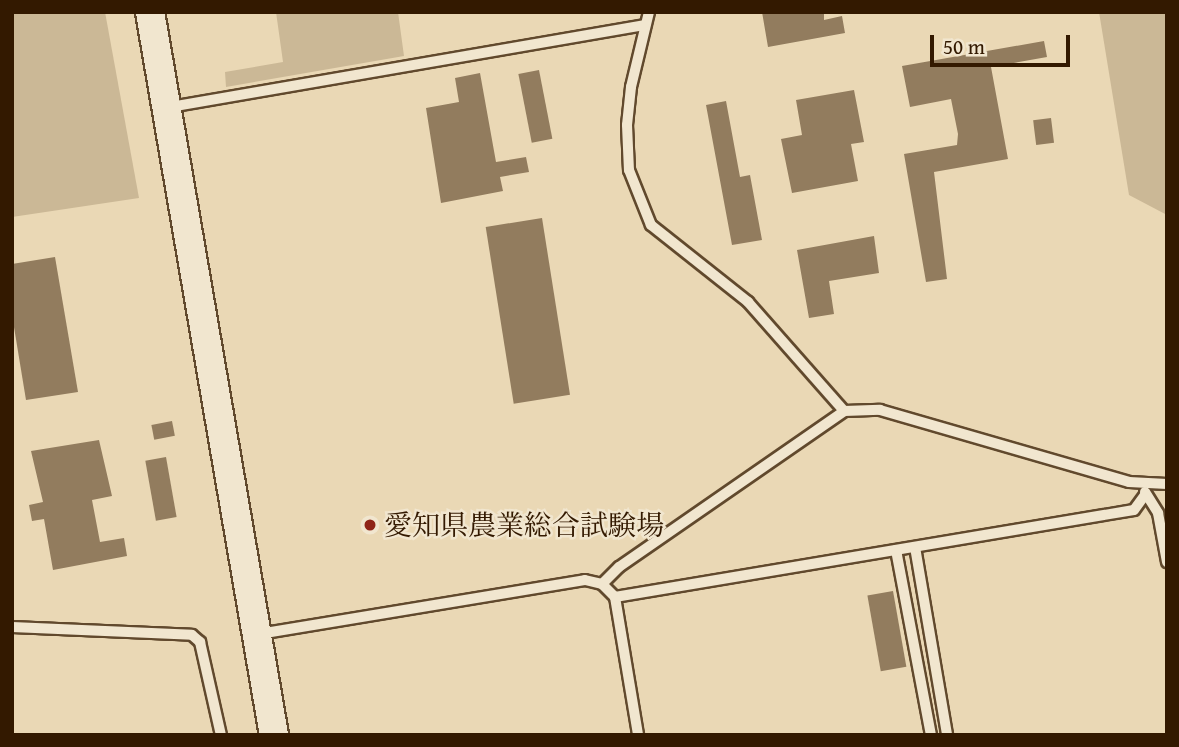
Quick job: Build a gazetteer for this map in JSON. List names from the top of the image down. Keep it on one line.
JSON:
{"places":["愛知県農業総合試験場"],"scale_bar":"50 m"}
